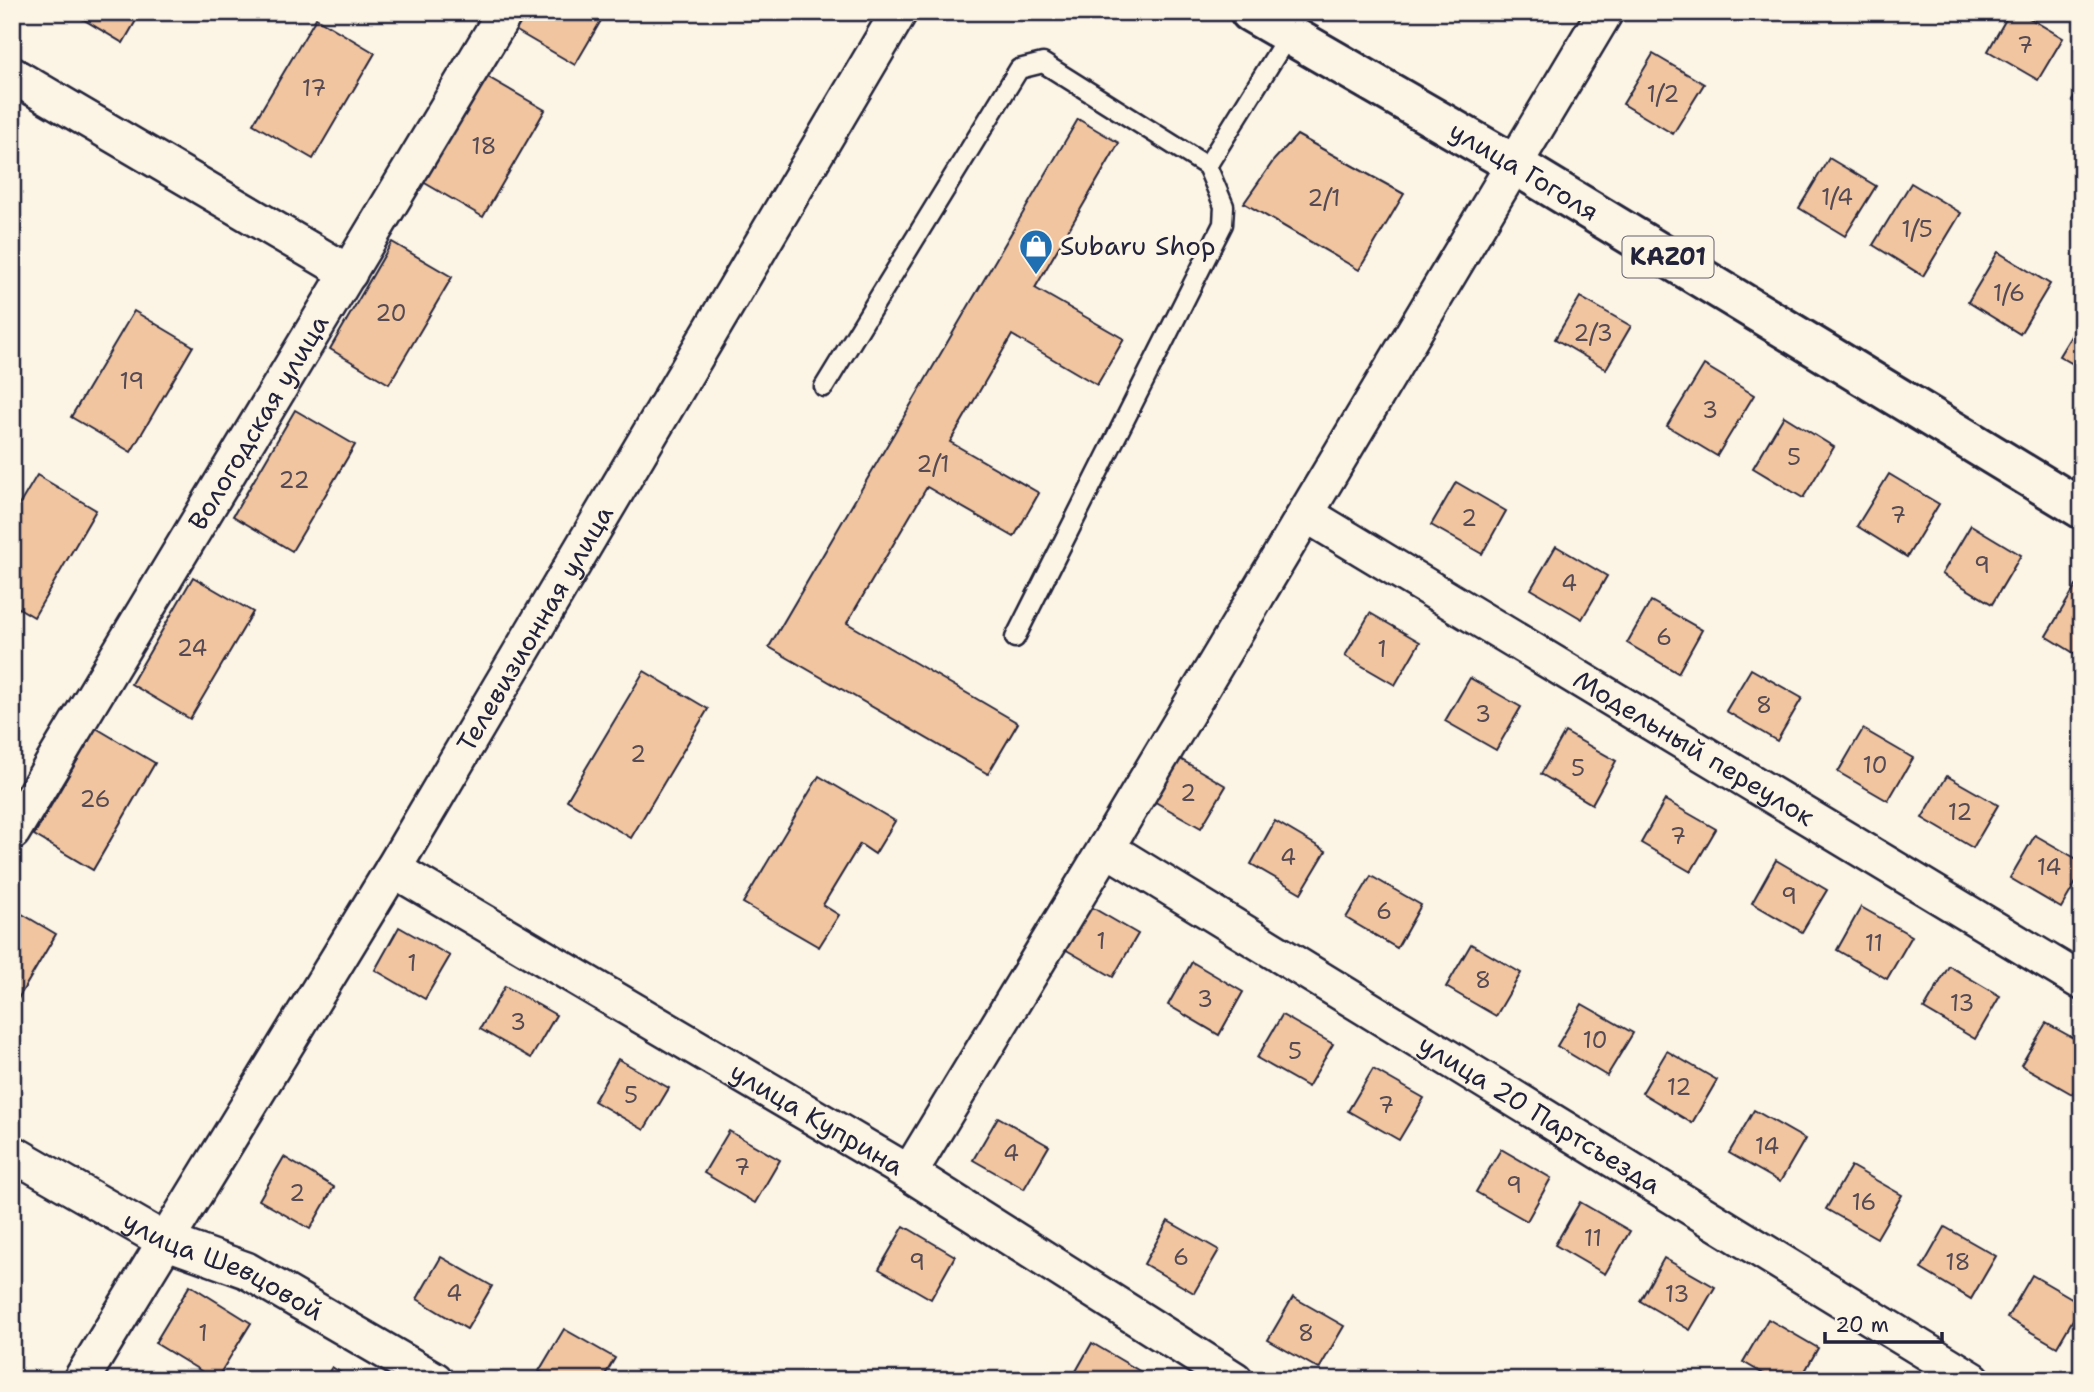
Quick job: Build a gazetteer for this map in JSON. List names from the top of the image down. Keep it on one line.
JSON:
{"streets":{"highway":["улица Гоголя","KАZ01"],"street":["Вологодская улица","Телевизионная улица","Модельный переулок","улица 20 Партсъезда","улица Куприна","улица Шевцовой"]},"crossings":[["Телевизионная улица","улица Куприна"],["Телевизионная улица","улица Шевцовой"]],"places":{"shop":["Subaru Shop"]},"house_numbers":["7","17","1/2","18","1/4","2/1","1/5","1/6","20","2/3","19","3","5","2/1","22","7","2","9","4","6","24","1","8","3","2","10","5","2","26","12","7","4","14","9","6","1","11","1","8","3","13","3","10","5","12","5","7","14","4","7","9","2","16","11","6","9","18","4","13","1","8"],"scale_bar":"20 m"}
